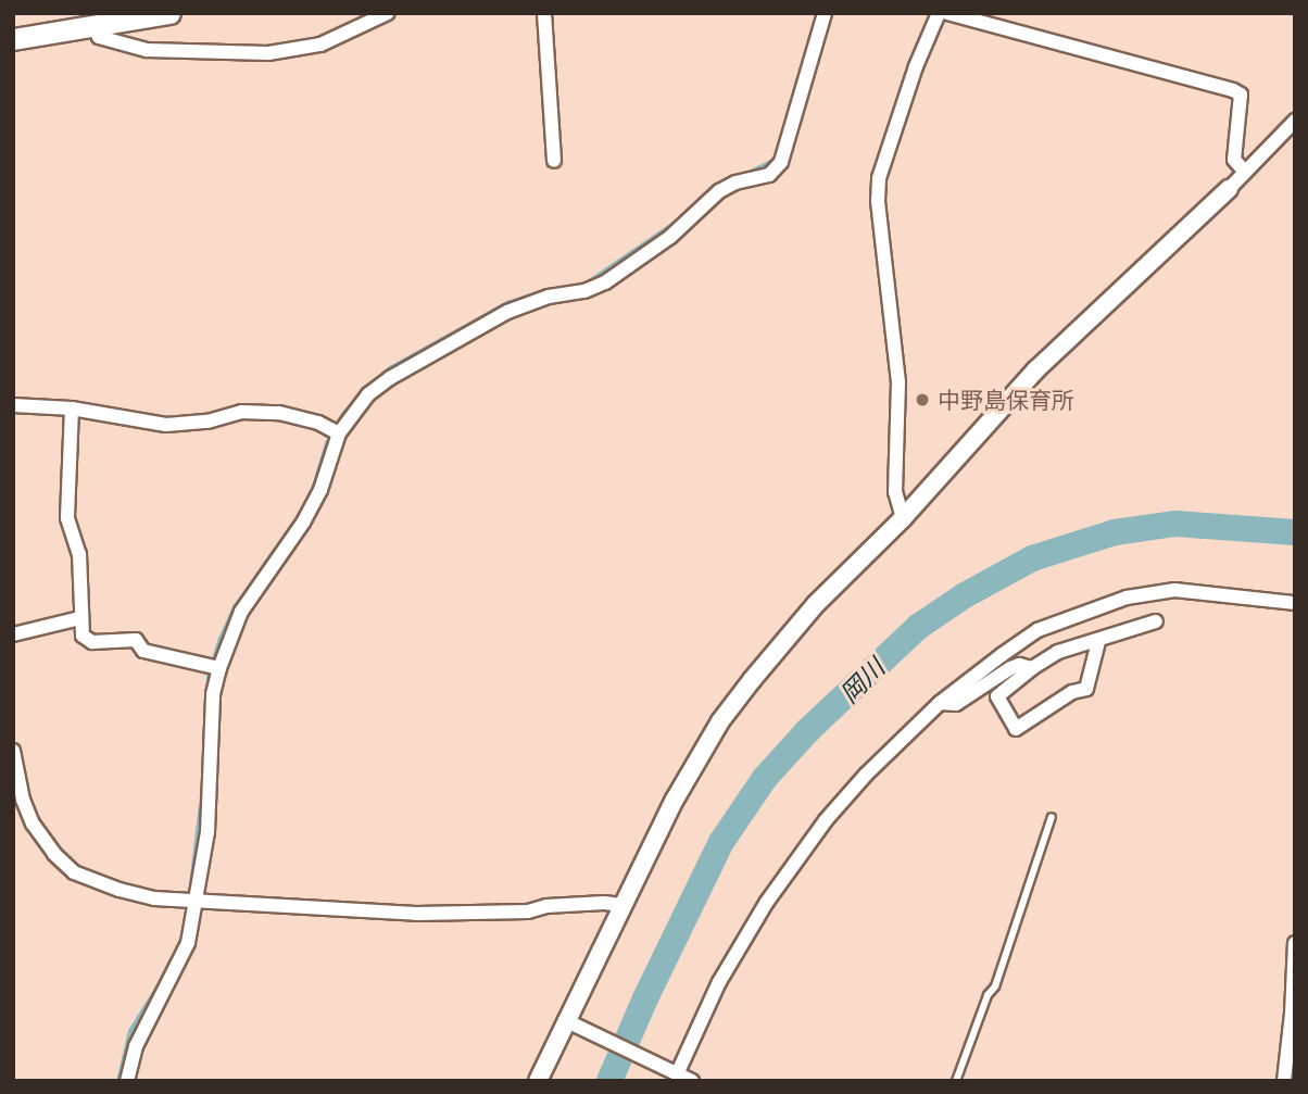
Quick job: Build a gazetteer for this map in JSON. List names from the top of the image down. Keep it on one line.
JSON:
{"water":["岡川"],"places":["中野島保育所"]}
